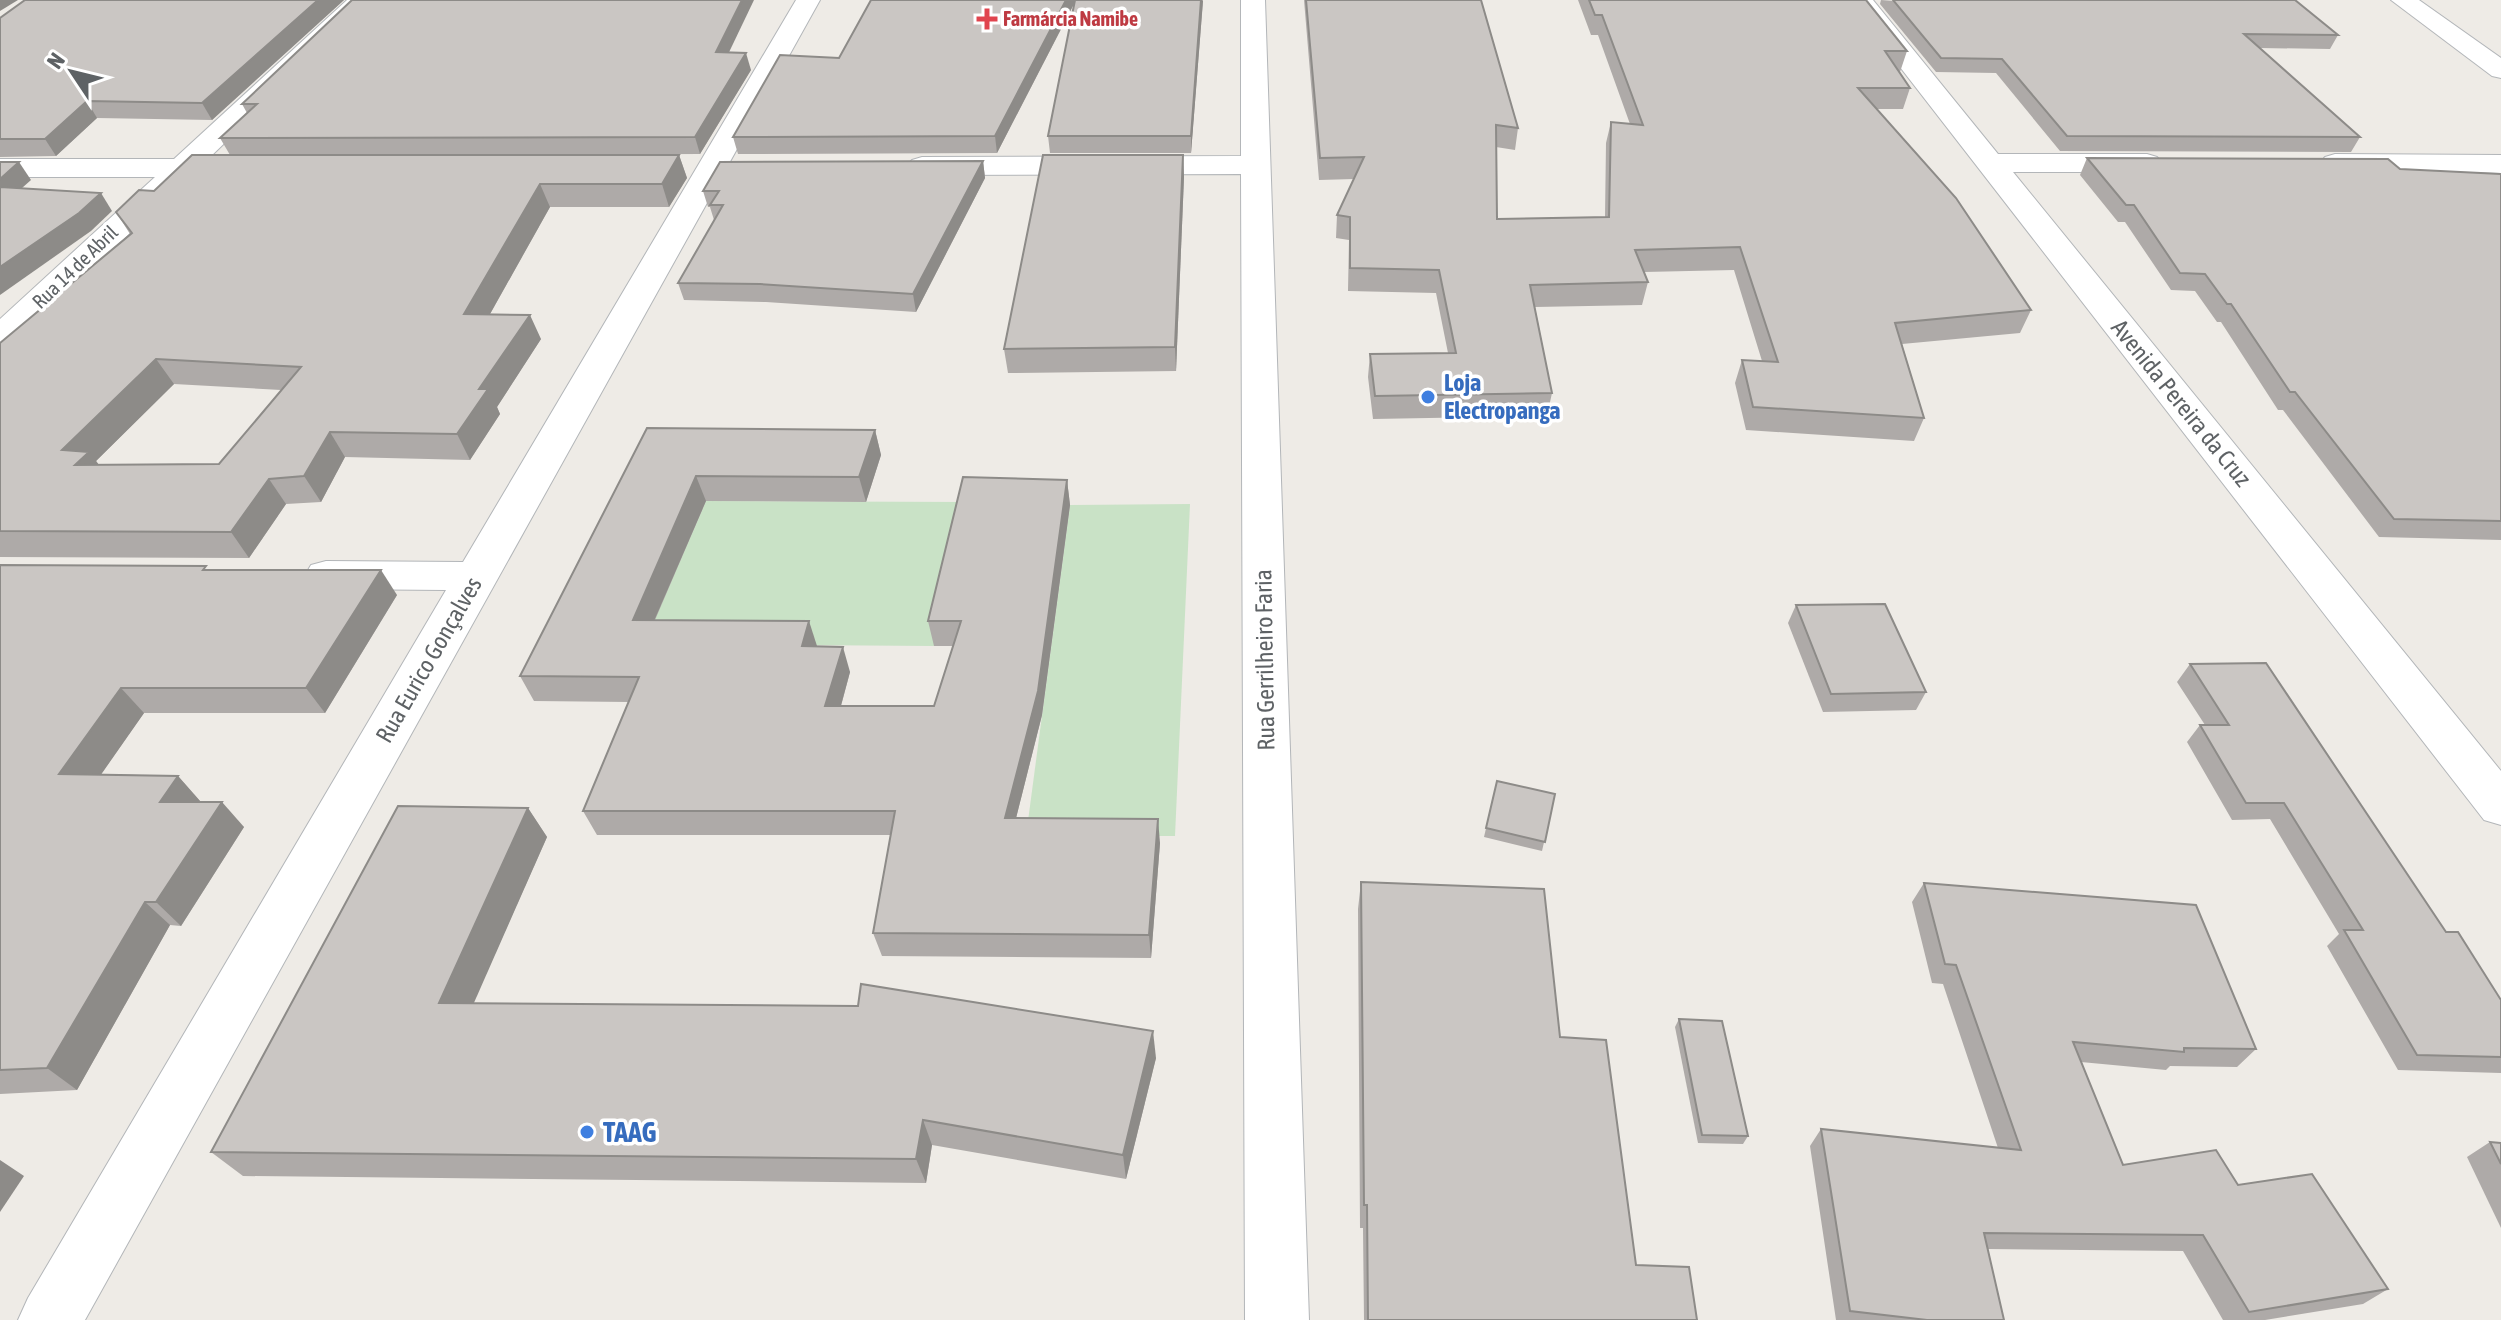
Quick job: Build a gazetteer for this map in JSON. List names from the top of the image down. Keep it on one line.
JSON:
{"streets":{"street":["Rua 14 de Abril","Avenida Pereira da Cruz","Rua Eurico Gonçalves","Rua Gerrilheiro Faria"]},"places":{"health":["Farmárcia Namibe"],"other":["Loja Electropanga","TAAG"]},"north":"top left"}
